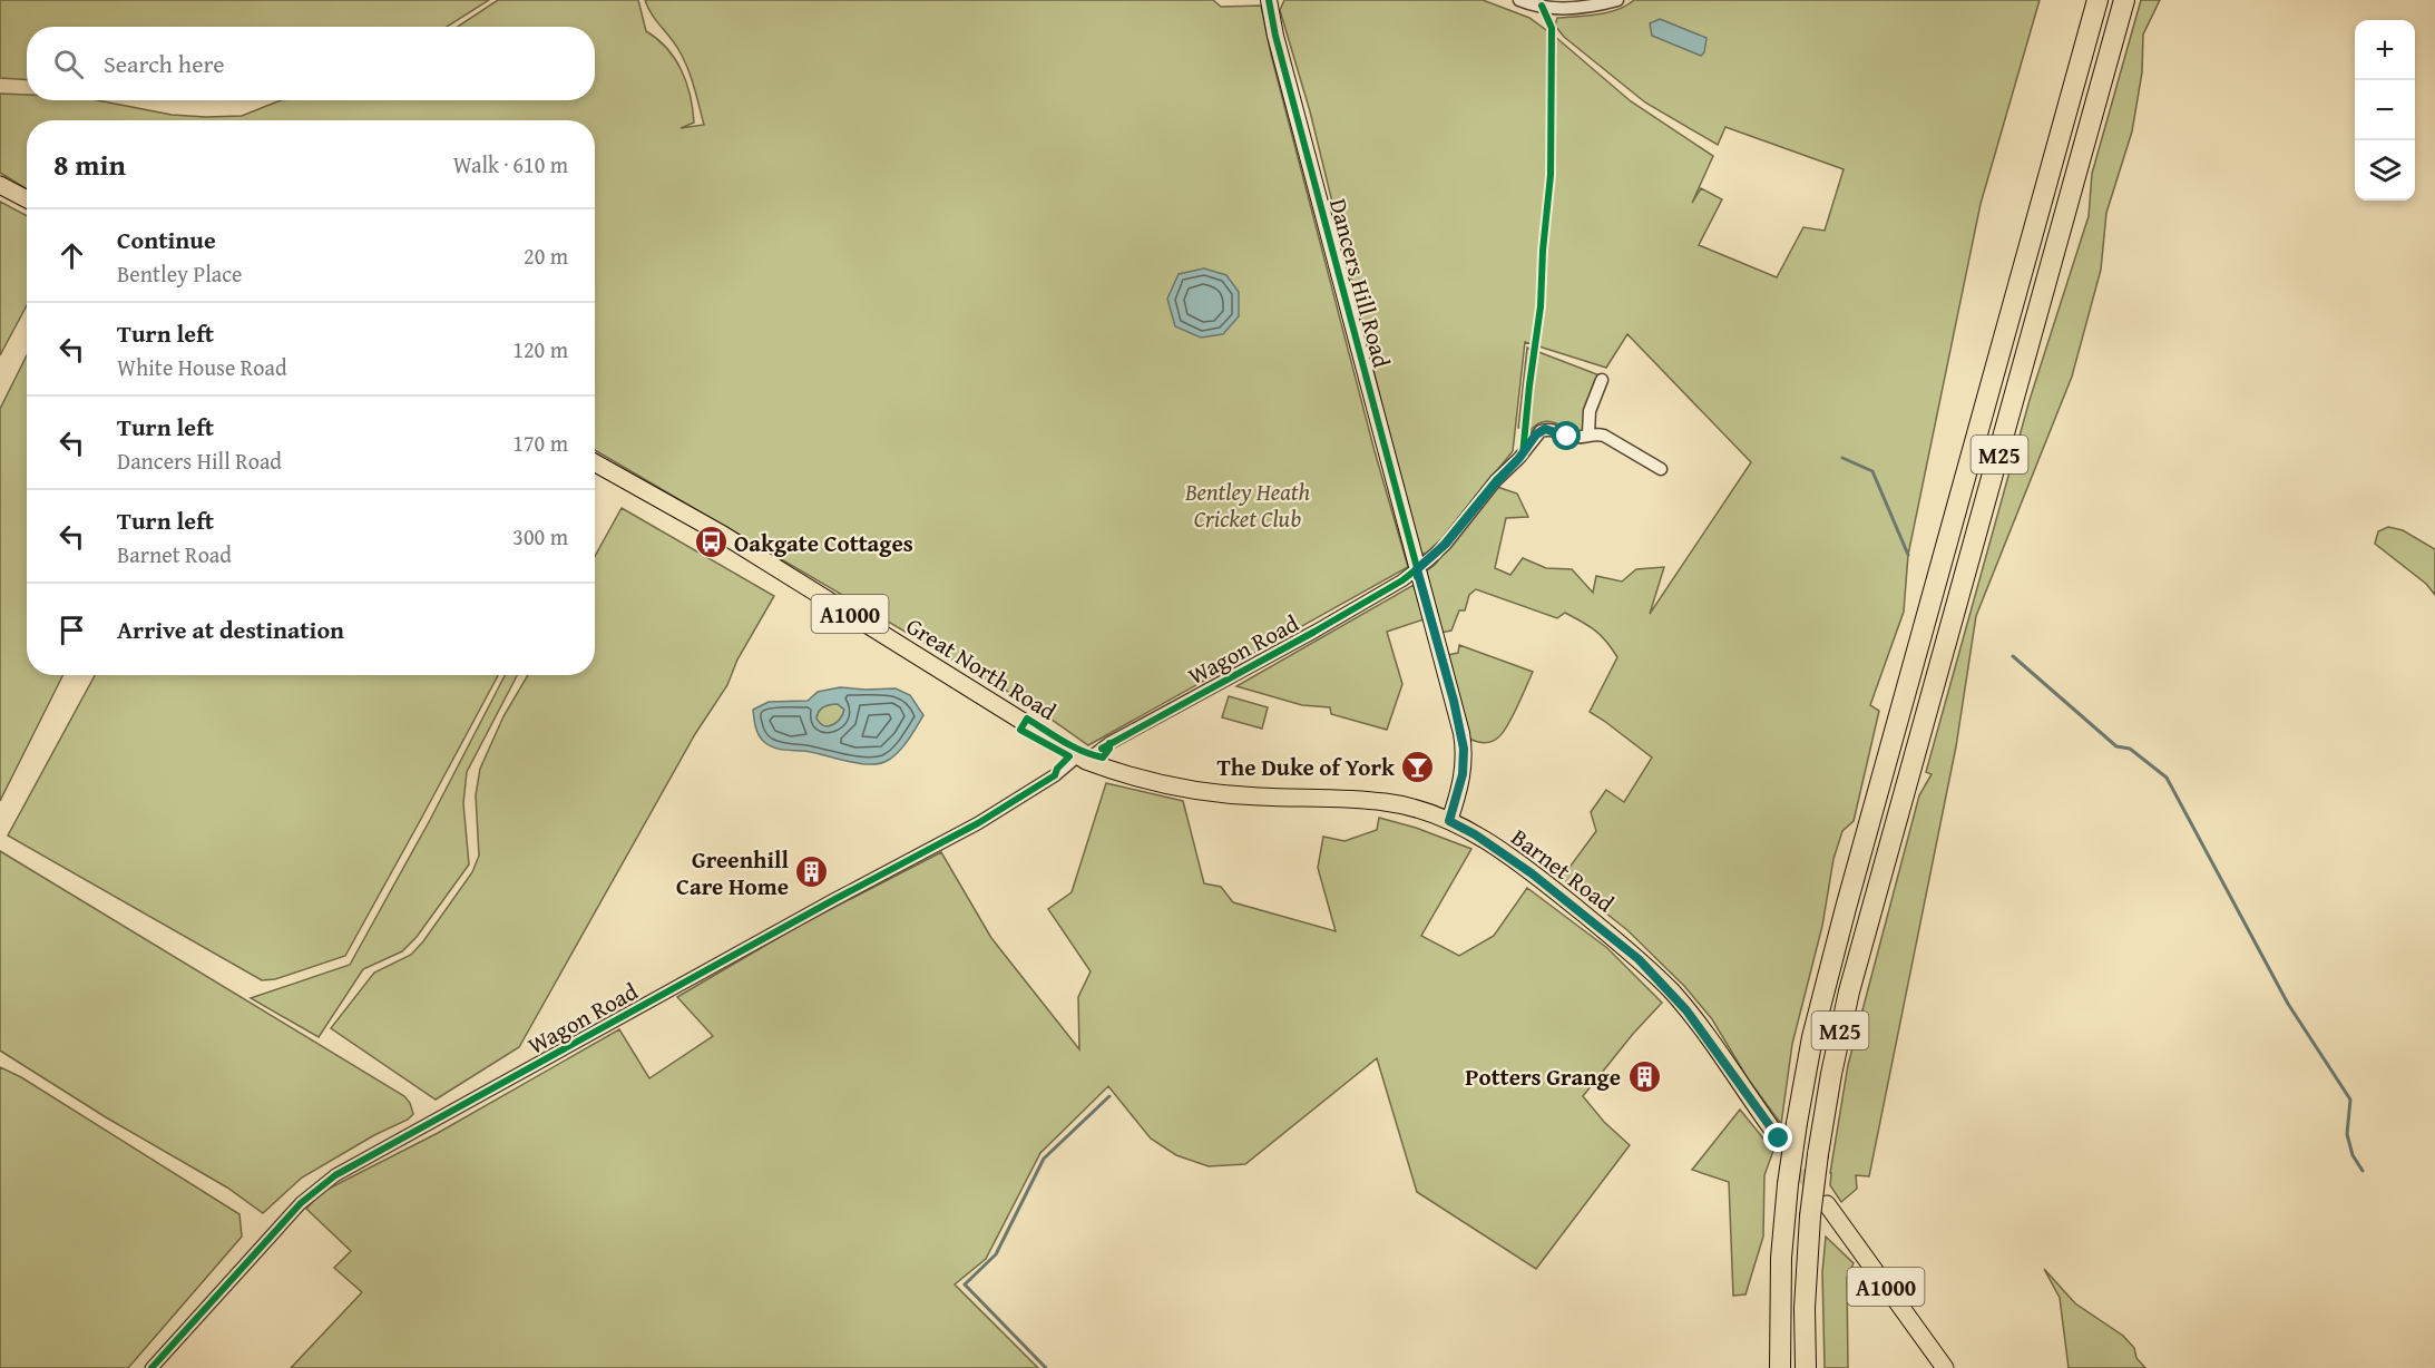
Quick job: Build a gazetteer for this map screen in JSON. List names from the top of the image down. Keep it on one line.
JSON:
{"streets":{"highway":["M25"],"main road":["A1000","Great North Road","Barnet Road"],"street":["Dancers Hill Road","Wagon Road"]},"crossings":[["Dancers Hill Road","Wagon Road"],["Dancers Hill Road","Barnet Road"],["Wagon Road","Great North Road"],["Great North Road","Barnet Road"]],"parks":["Bentley Heath Cricket Club"],"places":{"bus stop":["Oakgate Cottages"],"bar":["The Duke of York"],"building":["Greenhill Care Home","Potters Grange"]},"page":{"map_buttons":["+","−"],"search":"Search here","heading":["8 min","Walk · 610 m"],"list":[["Continue","Bentley Place","20 m"],["Turn left","White House Road","120 m"],["Turn left","Dancers Hill Road","170 m"],["Turn left","Barnet Road","300 m"],"Arrive at destination"]}}
